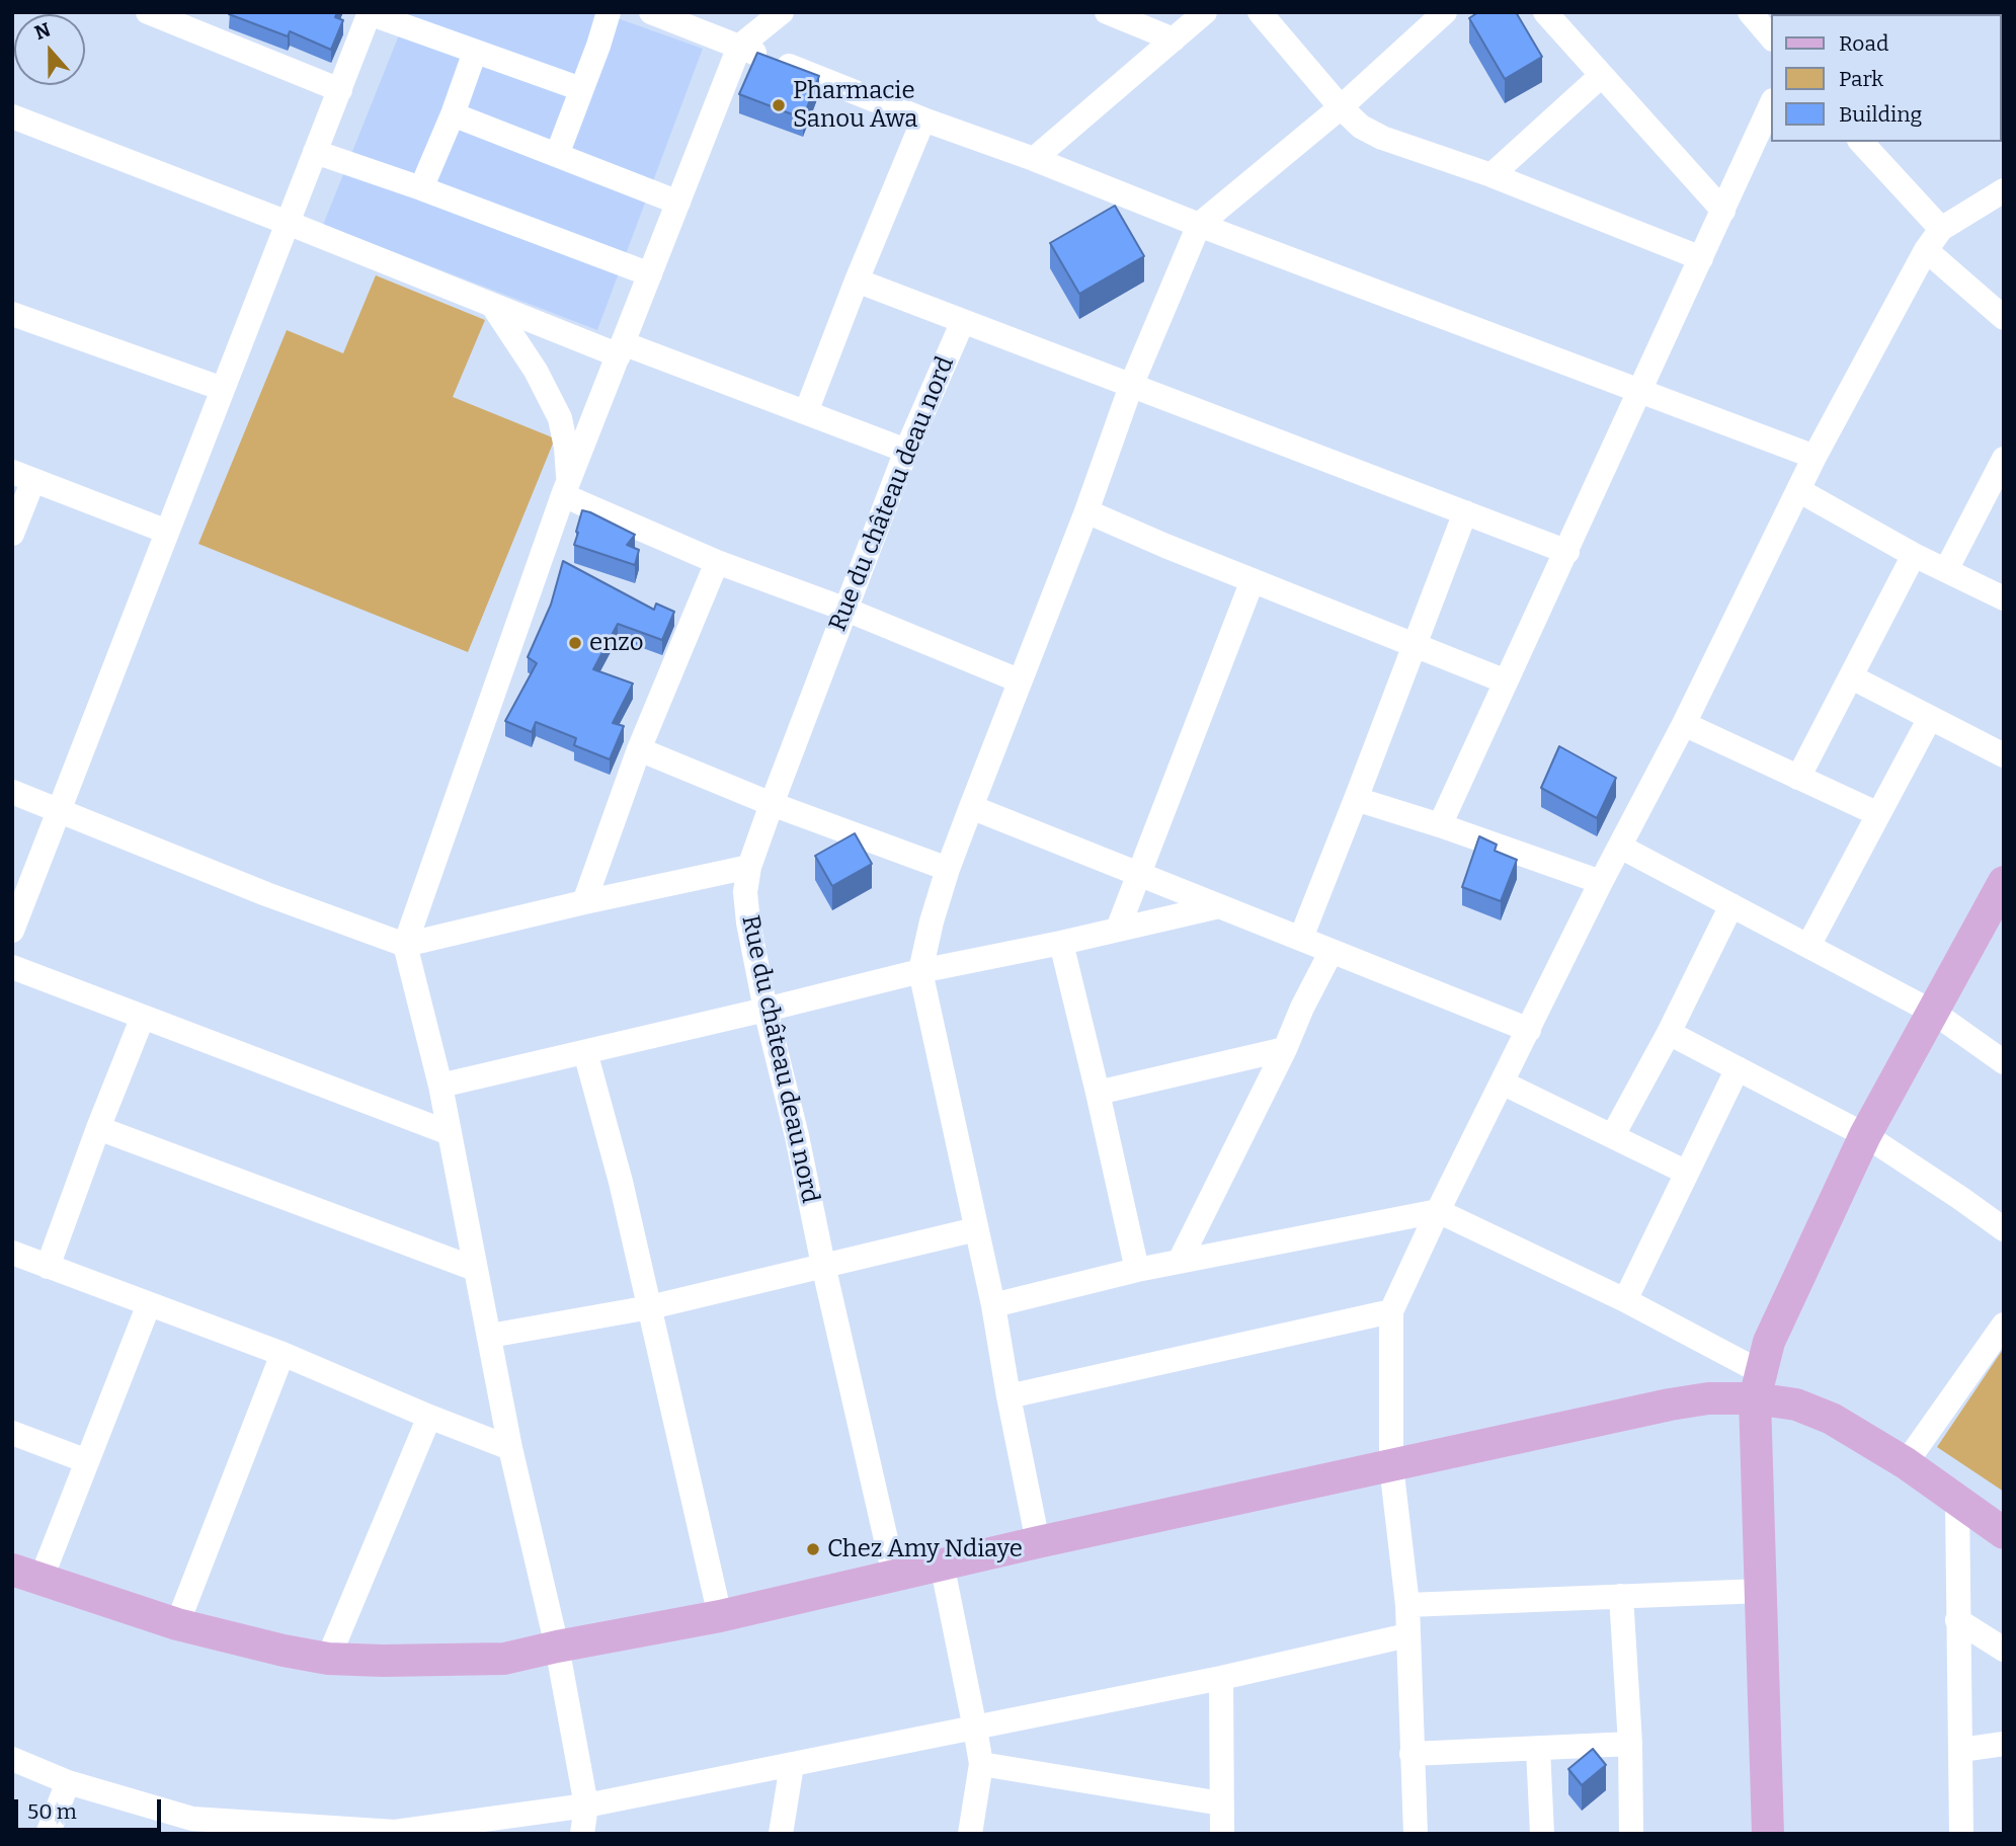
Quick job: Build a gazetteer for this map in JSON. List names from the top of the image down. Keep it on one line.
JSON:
{"streets":{"street":["Rue du château deau nord"]},"places":["Pharmacie Sanou Awa","enzo","Chez Amy Ndiaye"],"legend":["Road","Park","Building"],"scale_bar":"50 m","north":"top"}
